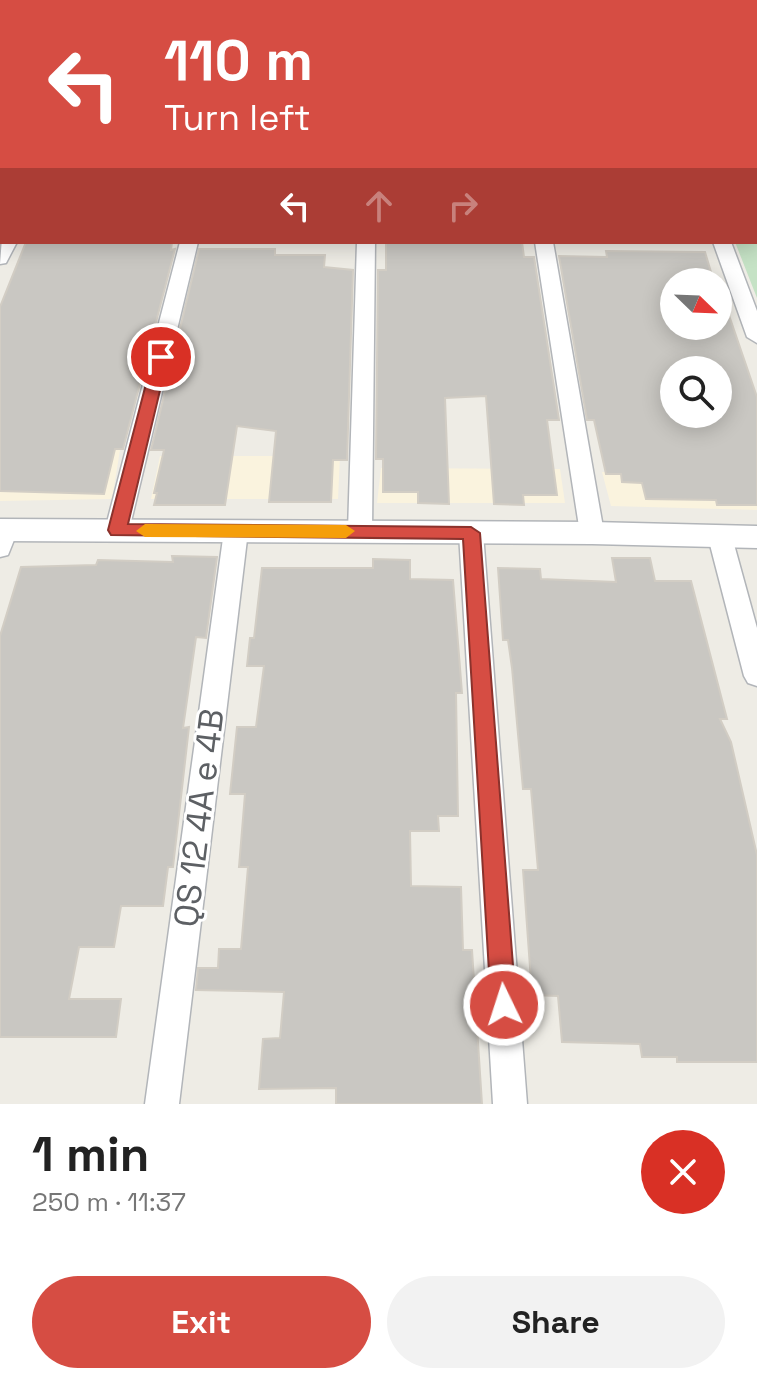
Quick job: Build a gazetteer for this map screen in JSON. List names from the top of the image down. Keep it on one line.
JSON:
{"streets":{"street":["QS 12 4A e 4B"]},"north":"bottom right","page":{"turn":["110 m","Turn left"],"heading":["1 min","250 m · 11:37"],"buttons":["Exit","Share"]}}
